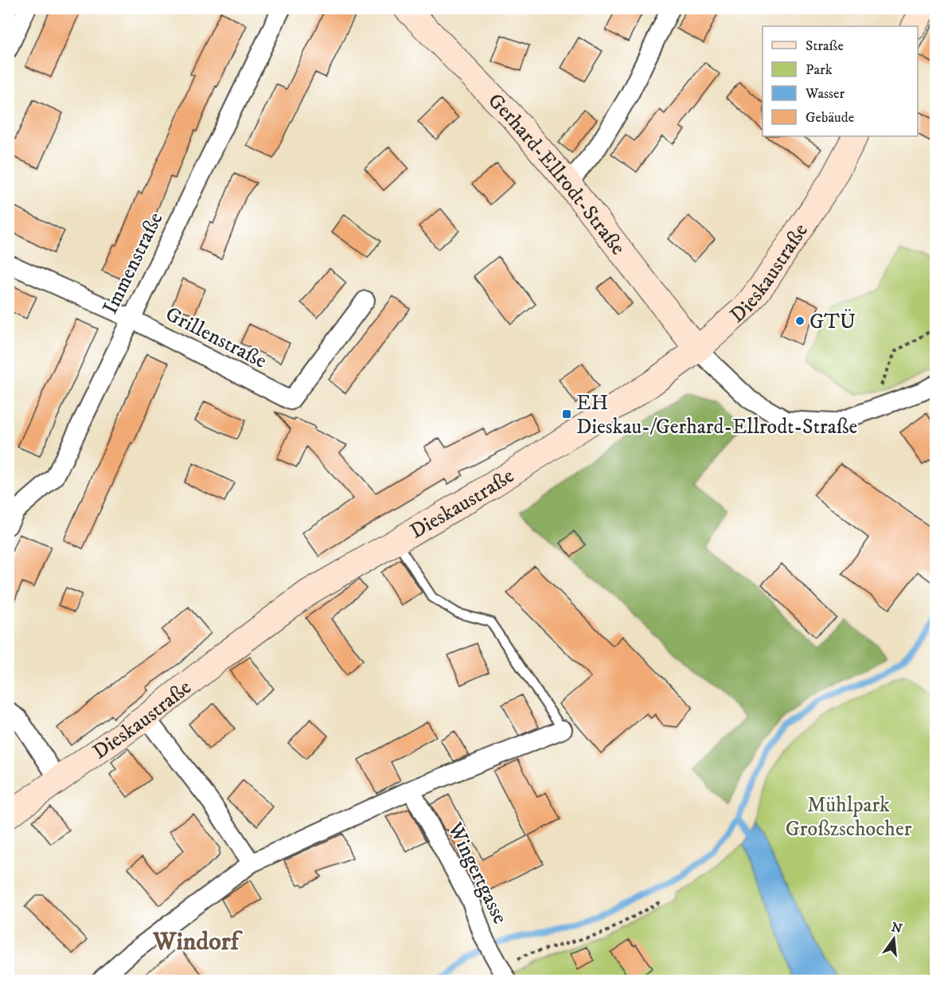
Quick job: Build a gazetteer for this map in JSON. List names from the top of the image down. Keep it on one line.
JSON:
{"streets":{"main road":["Gerhard-Ellrodt-Straße","Dieskaustraße"],"street":["Immenstraße","Grillenstraße","Wingertgasse"]},"crossings":[["Gerhard-Ellrodt-Straße","Dieskaustraße"],["Immenstraße","Grillenstraße"]],"districts":["Windorf"],"parks":["Mühlpark Großzschocher"],"places":{"other":["GTÜ"],"transit":["EH Dieskau-/Gerhard-Ellrodt-Straße"]},"legend":["Straße","Park","Wasser","Gebäude"],"north":"top"}
